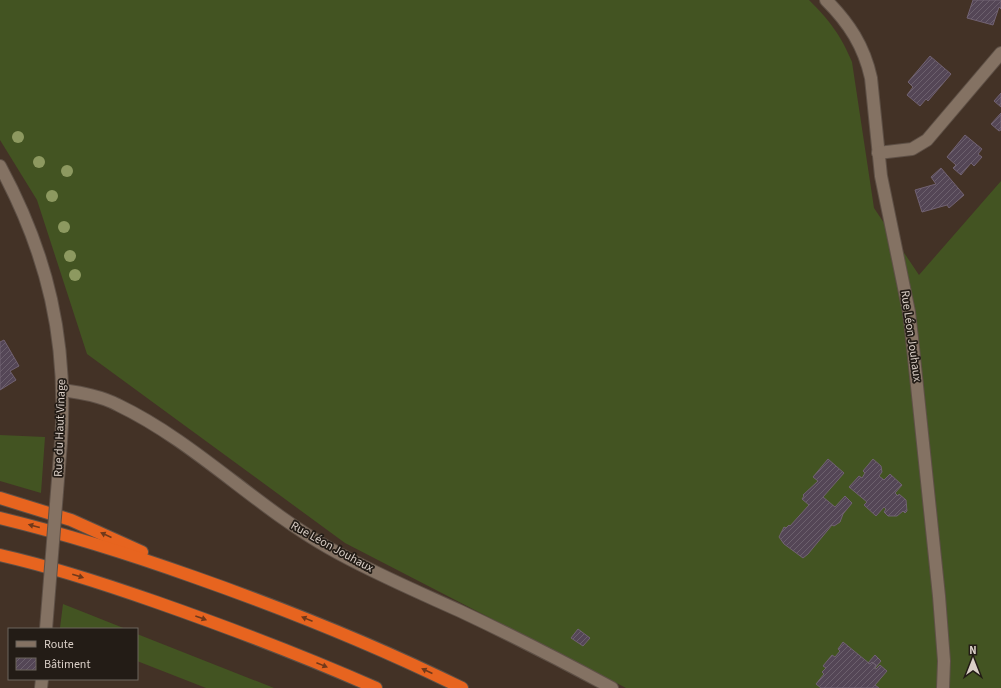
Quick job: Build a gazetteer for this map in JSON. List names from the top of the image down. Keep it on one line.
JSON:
{"streets":{"street":["Rue Léon Jouhaux","Rue du Haut Vinage"]},"crossings":[["Rue Léon Jouhaux","Rue du Haut Vinage"]],"legend":["Route","Bâtiment"],"north":"top"}
